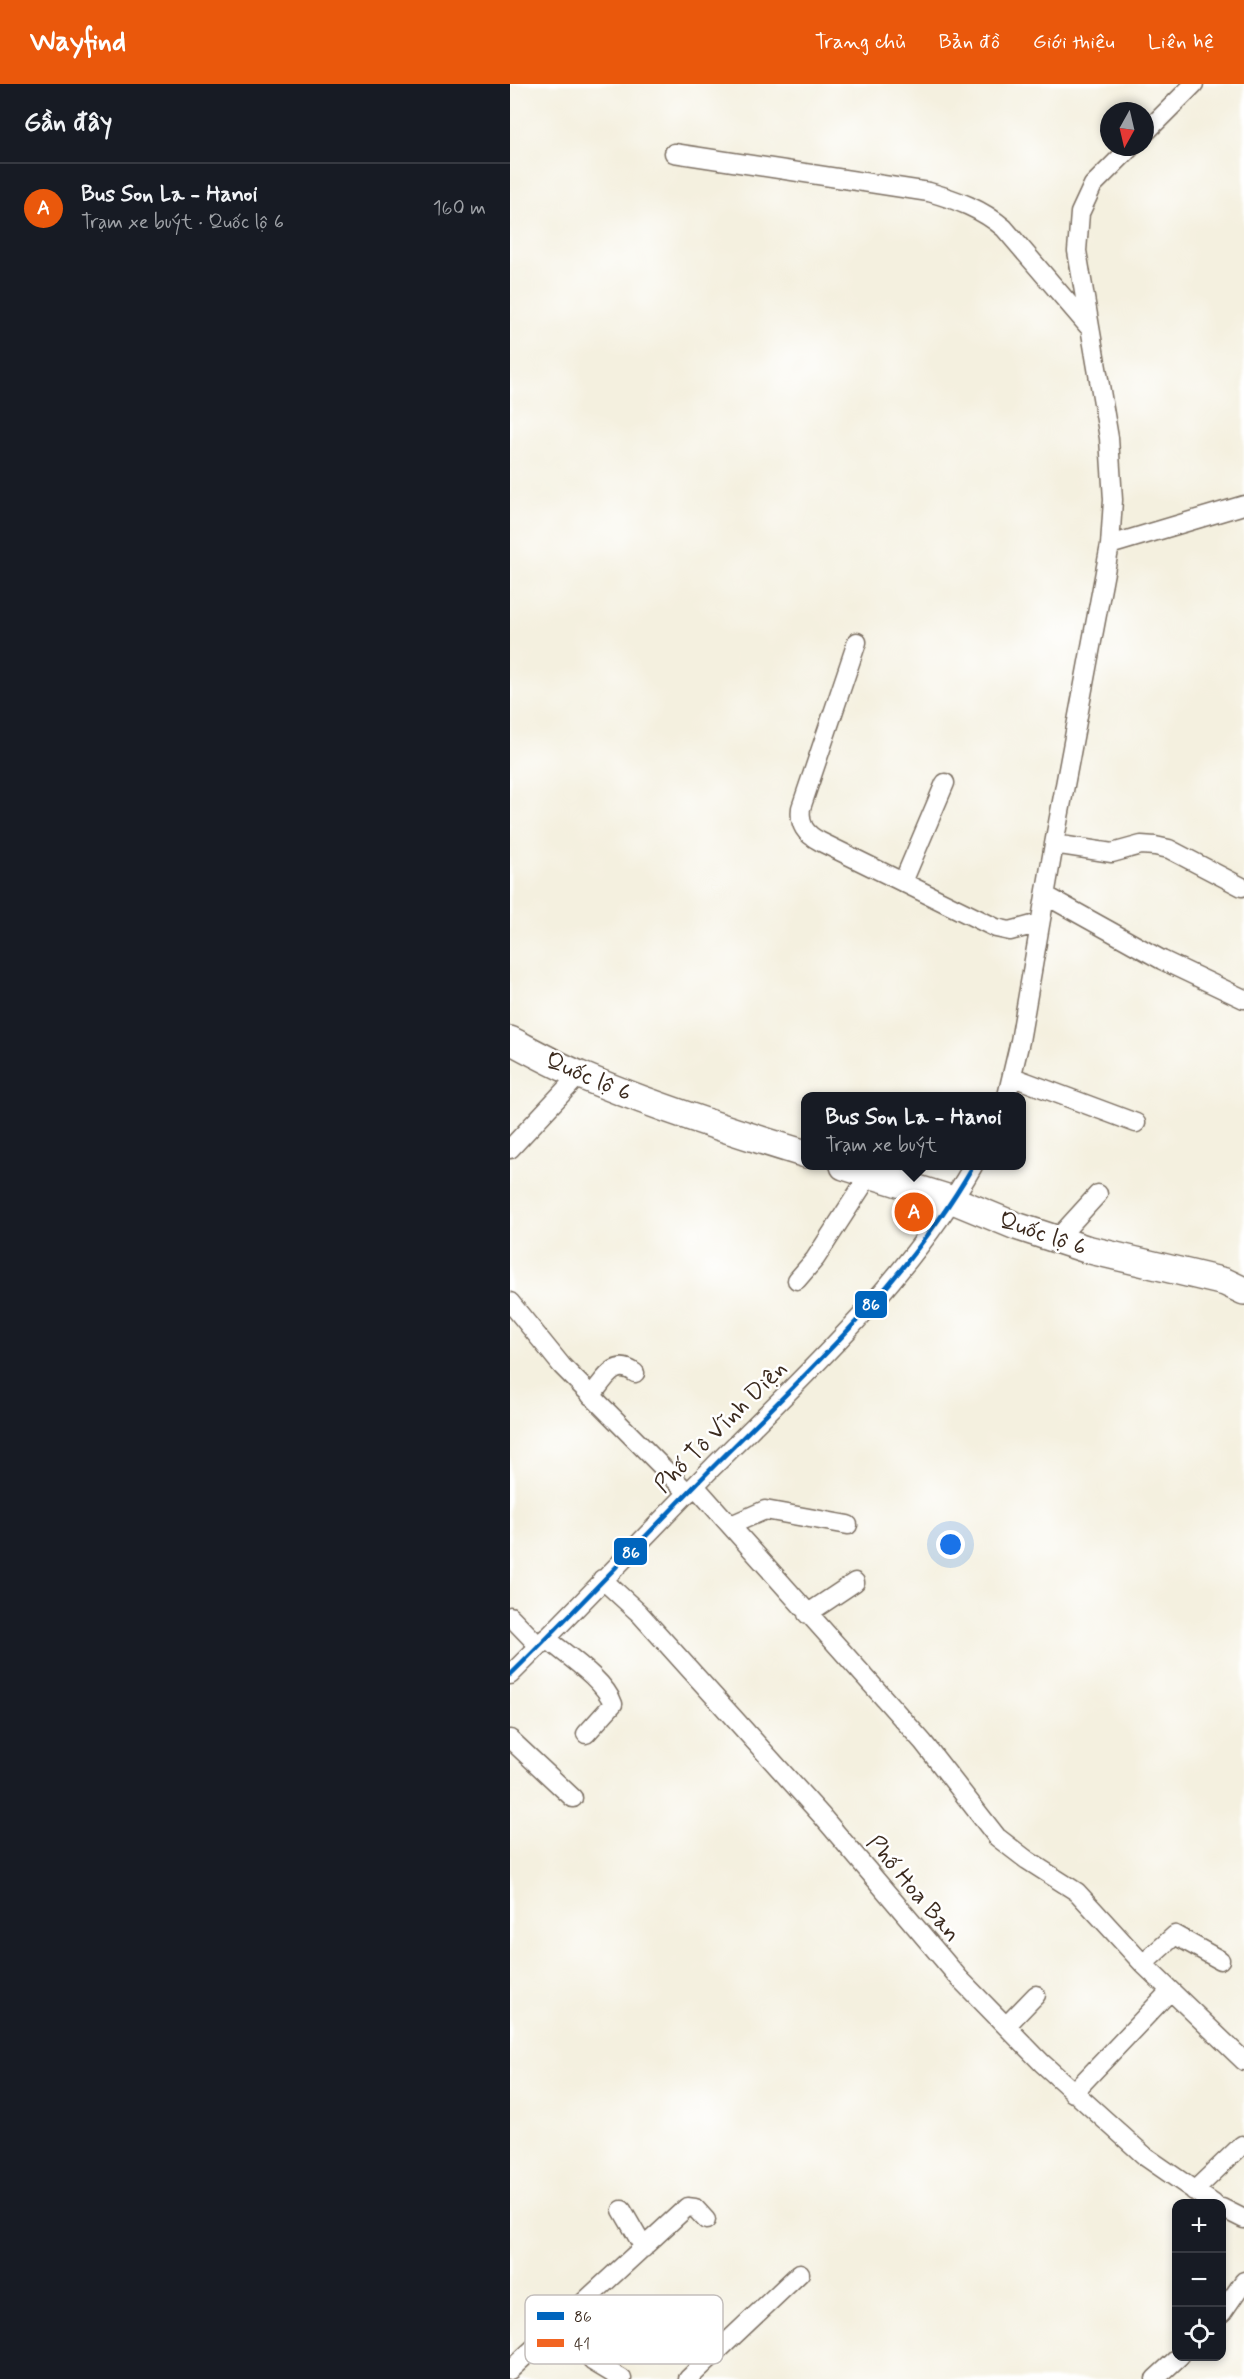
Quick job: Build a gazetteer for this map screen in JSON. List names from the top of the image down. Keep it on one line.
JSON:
{"streets":{"highway":["Quốc lộ 6"],"street":["Phố Tô Vĩnh Diện","Phố Hoa Ban"]},"crossings":[["Quốc lộ 6","Phố Tô Vĩnh Diện"],["Phố Tô Vĩnh Diện","Phố Hoa Ban"]],"lines":["transit line 86"],"legend":["86","41"],"north":"bottom","page":{"header":"Wayfind","nav":["Trang chủ","Bản đồ","Giới thiệu","Liên hệ"],"heading":"Gần đây","list":[{"mark":"A","name":"Bus Son La - Hanoi","note":"Trạm xe buýt · Quốc lộ 6","value":"160 m"}],"popup":["Bus Son La - Hanoi","Trạm xe buýt"],"pins":"A","map_buttons":["+","−"]}}
